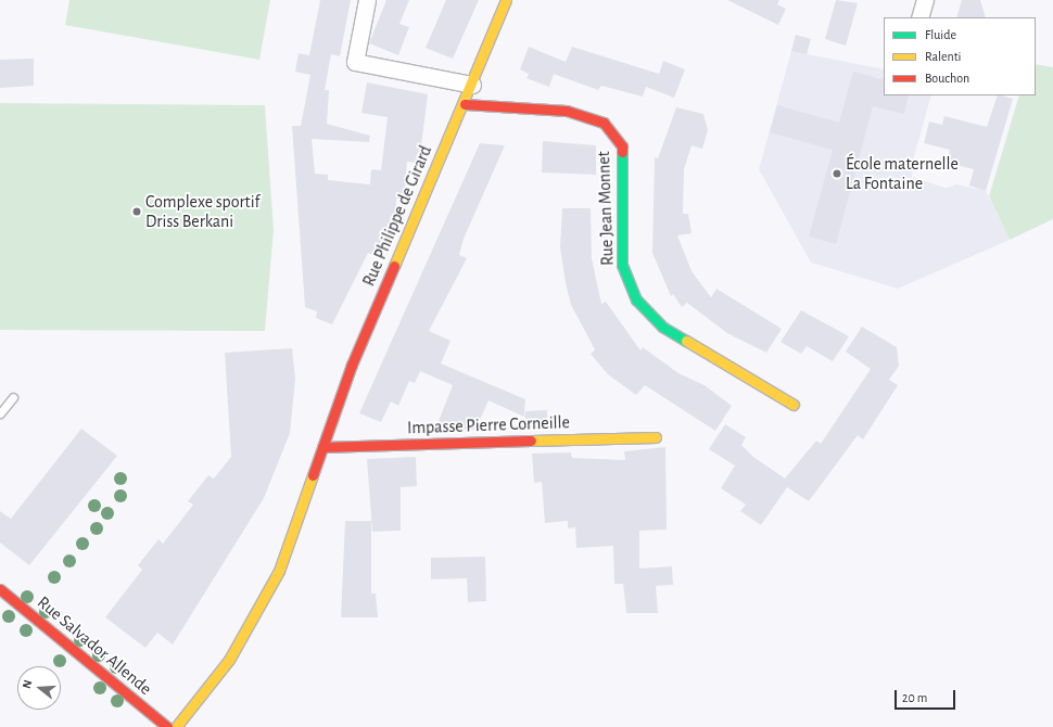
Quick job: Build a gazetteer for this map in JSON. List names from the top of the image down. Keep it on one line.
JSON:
{"streets":{"street":["Rue Jean Monnet","Rue Philippe de Girard","Impasse Pierre Corneille","Rue Salvador Allende"]},"crossings":[["Rue Jean Monnet","Rue Philippe de Girard"],["Rue Philippe de Girard","Impasse Pierre Corneille"]],"places":["École maternelle La Fontaine","Complexe sportif Driss Berkani"],"legend":["Fluide","Ralenti","Bouchon"],"scale_bar":"20 m","north":"left"}
